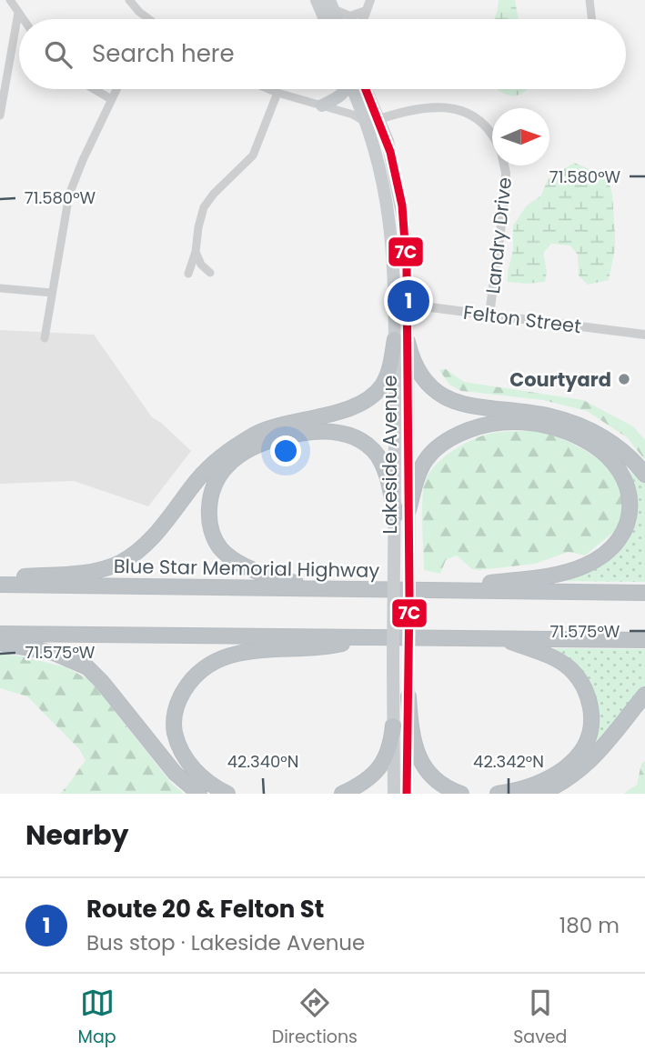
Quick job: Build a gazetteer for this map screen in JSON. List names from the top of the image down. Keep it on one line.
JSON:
{"streets":{"highway":["Blue Star Memorial Highway"],"main road":["Lakeside Avenue"],"street":["Landry Drive","Felton Street"]},"crossings":[["Landry Drive","Felton Street"],["Landry Drive","Lakeside Avenue"],["Felton Street","Lakeside Avenue"]],"places":["Courtyard"],"lines":["transit line 7C"],"north":"right","page":{"search":"Search here","pins":"1","heading":"Nearby","list":[{"mark":"1","name":"Route 20 & Felton St","note":"Bus stop · Lakeside Avenue","value":"180 m"}],"nav":["Map","Directions","Saved"]},"coordinates":["71.580°W","71.575°W","42.340°N","42.342°N"]}
